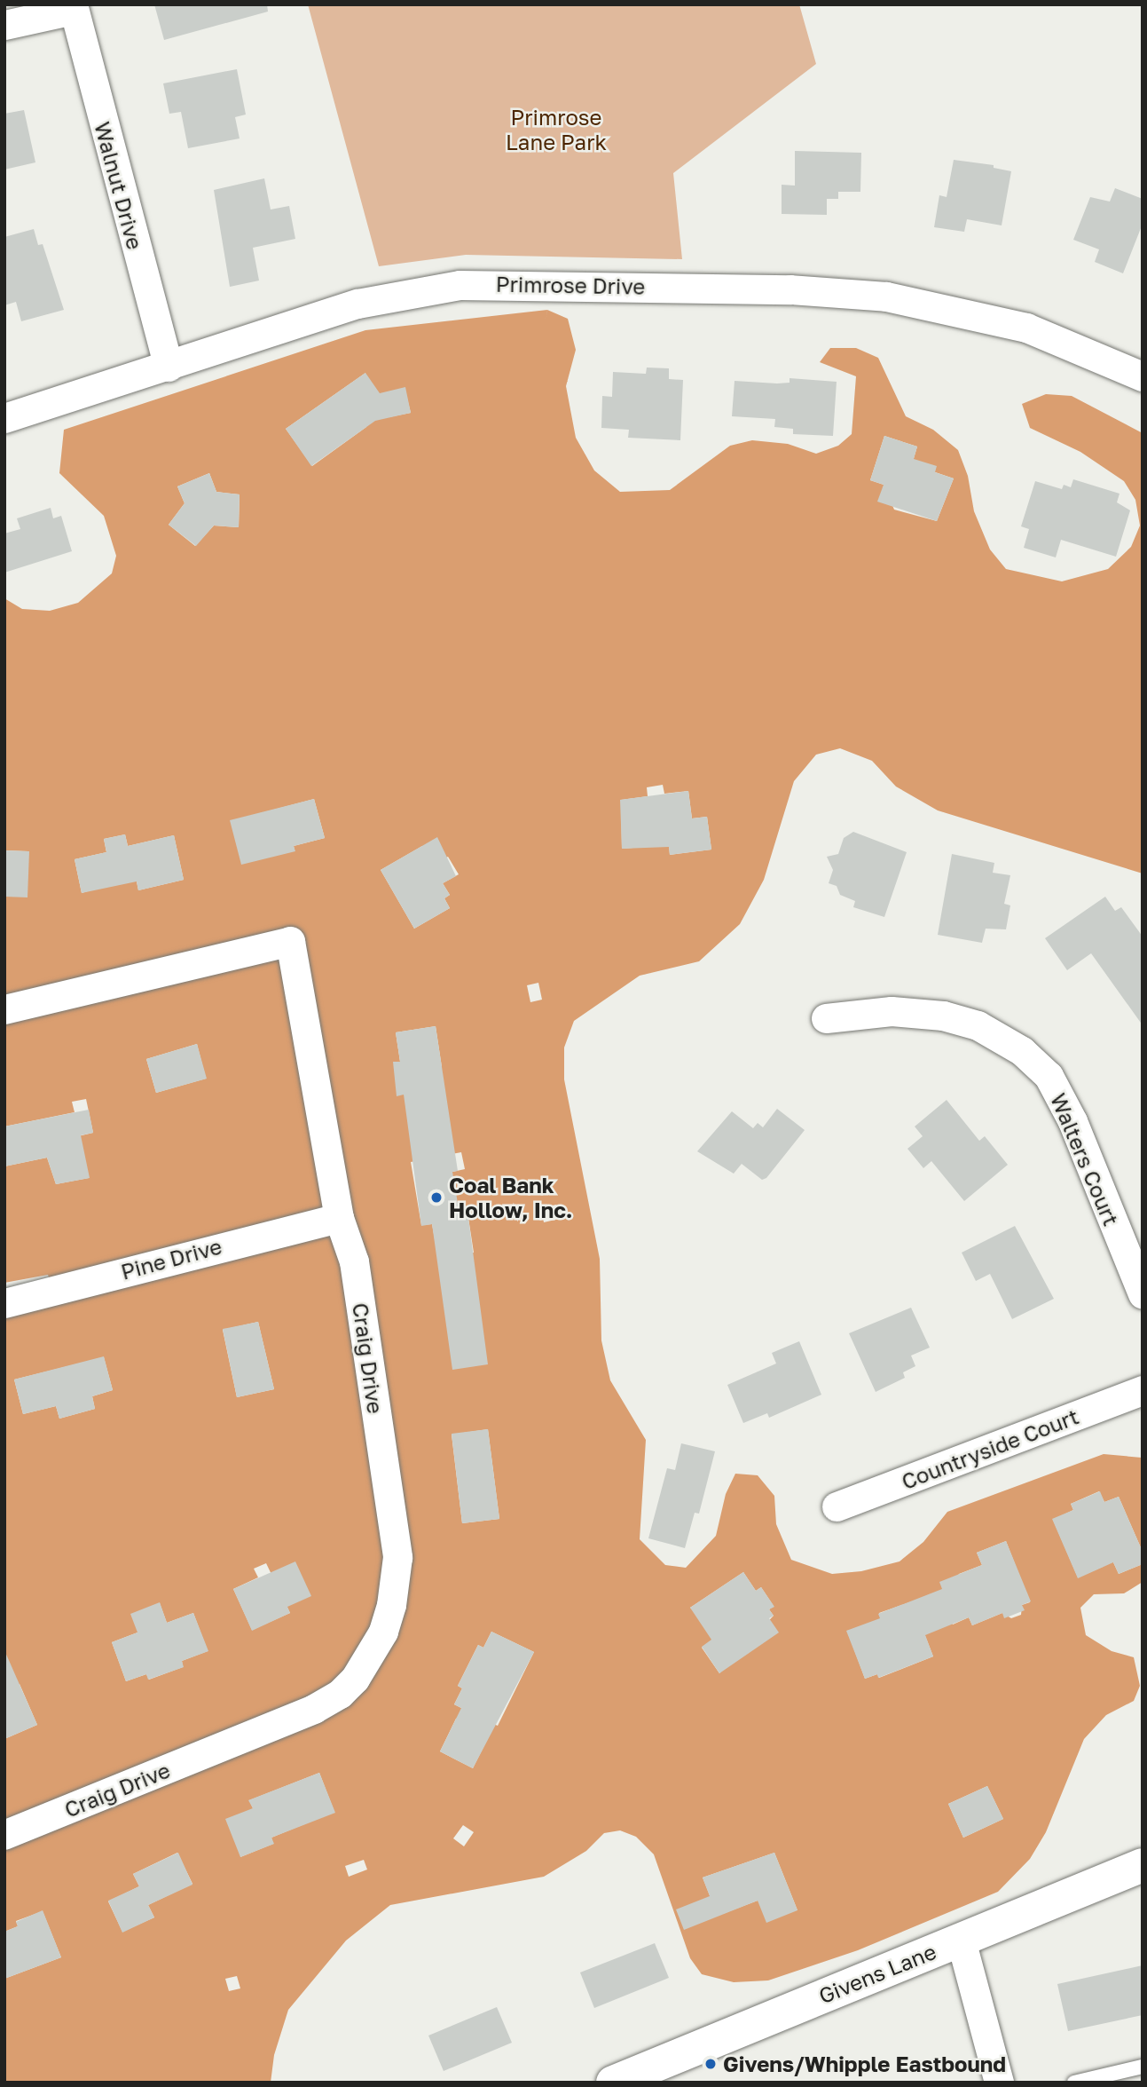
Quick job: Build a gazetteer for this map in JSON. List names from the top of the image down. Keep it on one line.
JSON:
{"streets":{"street":["Walnut Drive","Primrose Drive","Walters Court","Pine Drive","Craig Drive","Countryside Court","Givens Lane"]},"crossings":[["Walnut Drive","Primrose Drive"],["Pine Drive","Craig Drive"]],"parks":["Primrose Lane Park"],"places":["Coal Bank Hollow, Inc.","Givens/Whipple Eastbound"]}
